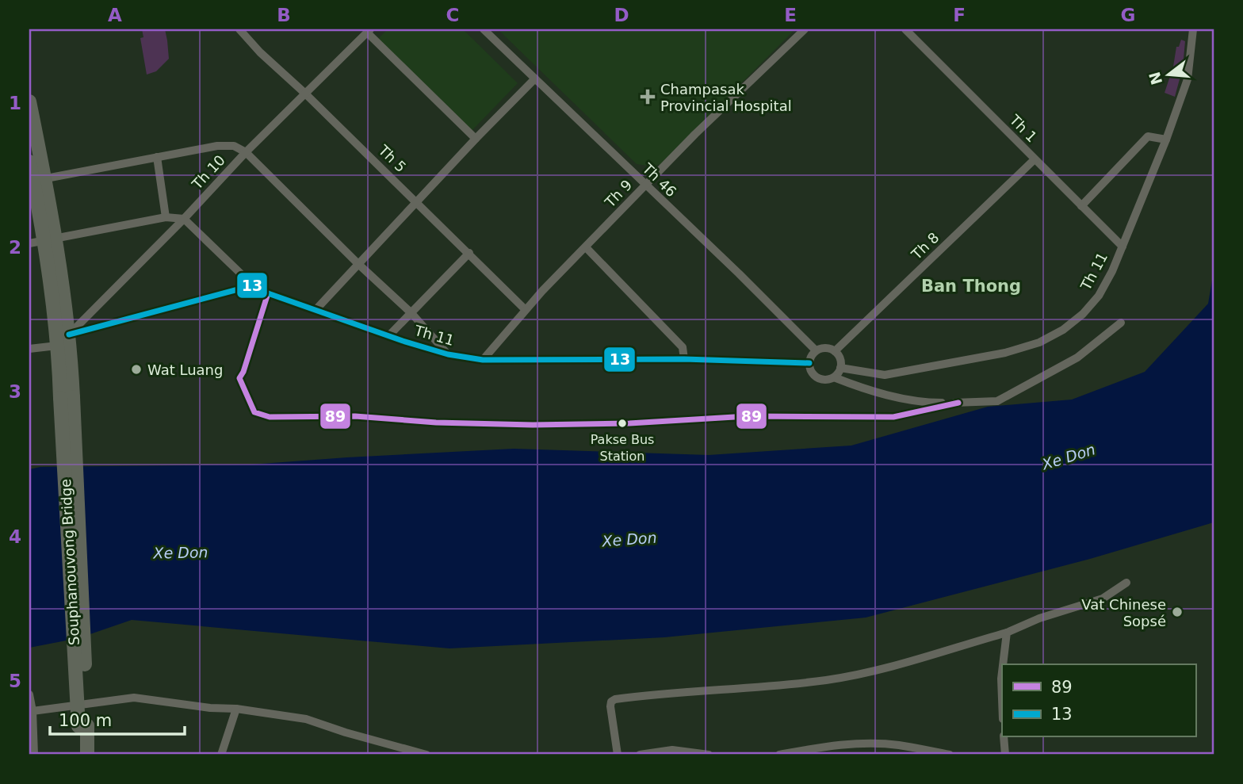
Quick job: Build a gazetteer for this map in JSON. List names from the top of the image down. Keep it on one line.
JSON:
{"streets":{"highway":["Souphanouvong Bridge"],"street":["Th 1","Th 5","Th 10","Th 46","Th 9","Th 8","Th 11"]},"crossings":[["Th 1","Th 8"],["Th 1","Th 11"],["Th 5","Th 10"],["Th 5","Th 9"],["Th 10","Th 11"],["Th 46","Th 9"],["Th 46","Th 8"],["Th 46","Th 11"],["Th 9","Th 11"],["Th 8","Th 11"]],"districts":["Ban Thong"],"water":["Xe Don"],"places":{"health":["Champasak Provincial Hospital"],"other":["Wat Luang","Pakse Bus Station","Vat Chinese Sopsé"]},"lines":["transit line 13","transit line 89"],"legend":["89","13"],"scale_bar":"100 m","north":"left","grid":{"columns":["A","B","C","D","E","F","G"],"rows":["1","2","3","4","5"]}}
